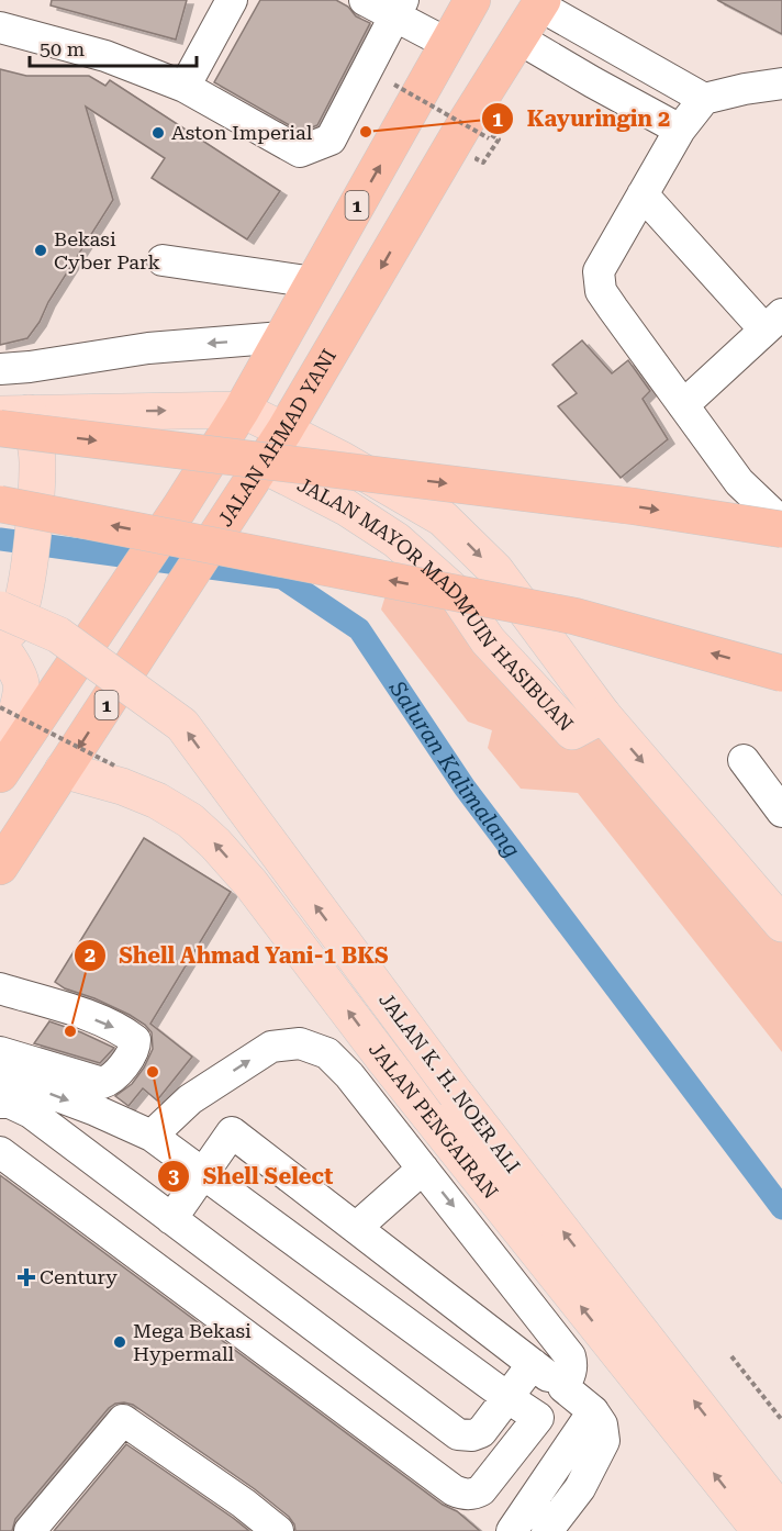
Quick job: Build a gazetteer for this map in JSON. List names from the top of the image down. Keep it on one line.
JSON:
{"streets":{"highway":["1","JALAN AHMAD YANI"],"main road":["JALAN MAYOR MADMUIN HASIBUAN","JALAN K. H. NOER ALI","JALAN PENGAIRAN"]},"crossings":[["1","JALAN MAYOR MADMUIN HASIBUAN"],["JALAN AHMAD YANI","JALAN MAYOR MADMUIN HASIBUAN"],["JALAN AHMAD YANI","JALAN PENGAIRAN"]],"one_way":["JALAN K. H. NOER ALI","JALAN PENGAIRAN"],"water":["Saluran Kalimalang"],"places":{"other":["Kayuringin 2","Aston Imperial","Bekasi Cyber Park","Shell Ahmad Yani-1 BKS","Shell Select","Mega Bekasi Hypermall"],"health":["Century"]},"scale_bar":"50 m"}
